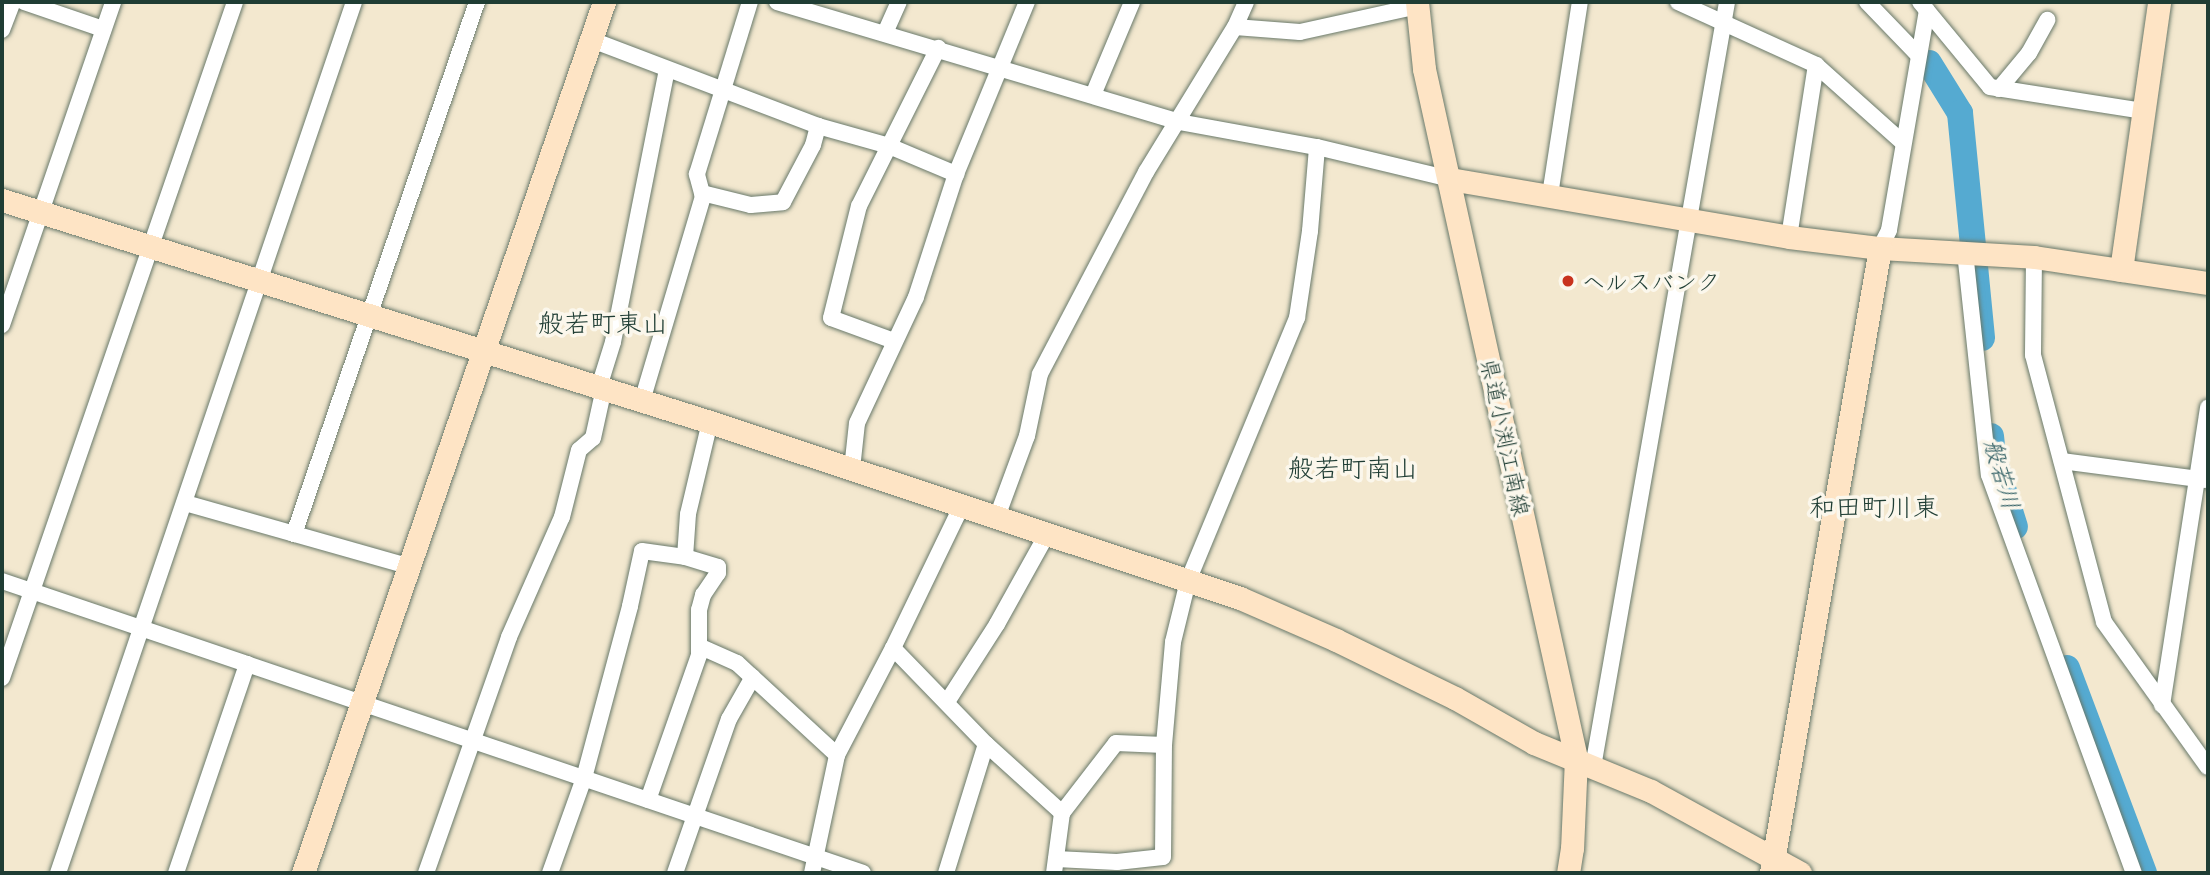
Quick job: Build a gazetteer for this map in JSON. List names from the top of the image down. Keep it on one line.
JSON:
{"streets":{"street":["県道小渕江南線"]},"districts":["般若町東山","般若町南山","和田町川東"],"water":["般若川"],"places":["ヘルスバンク"]}
